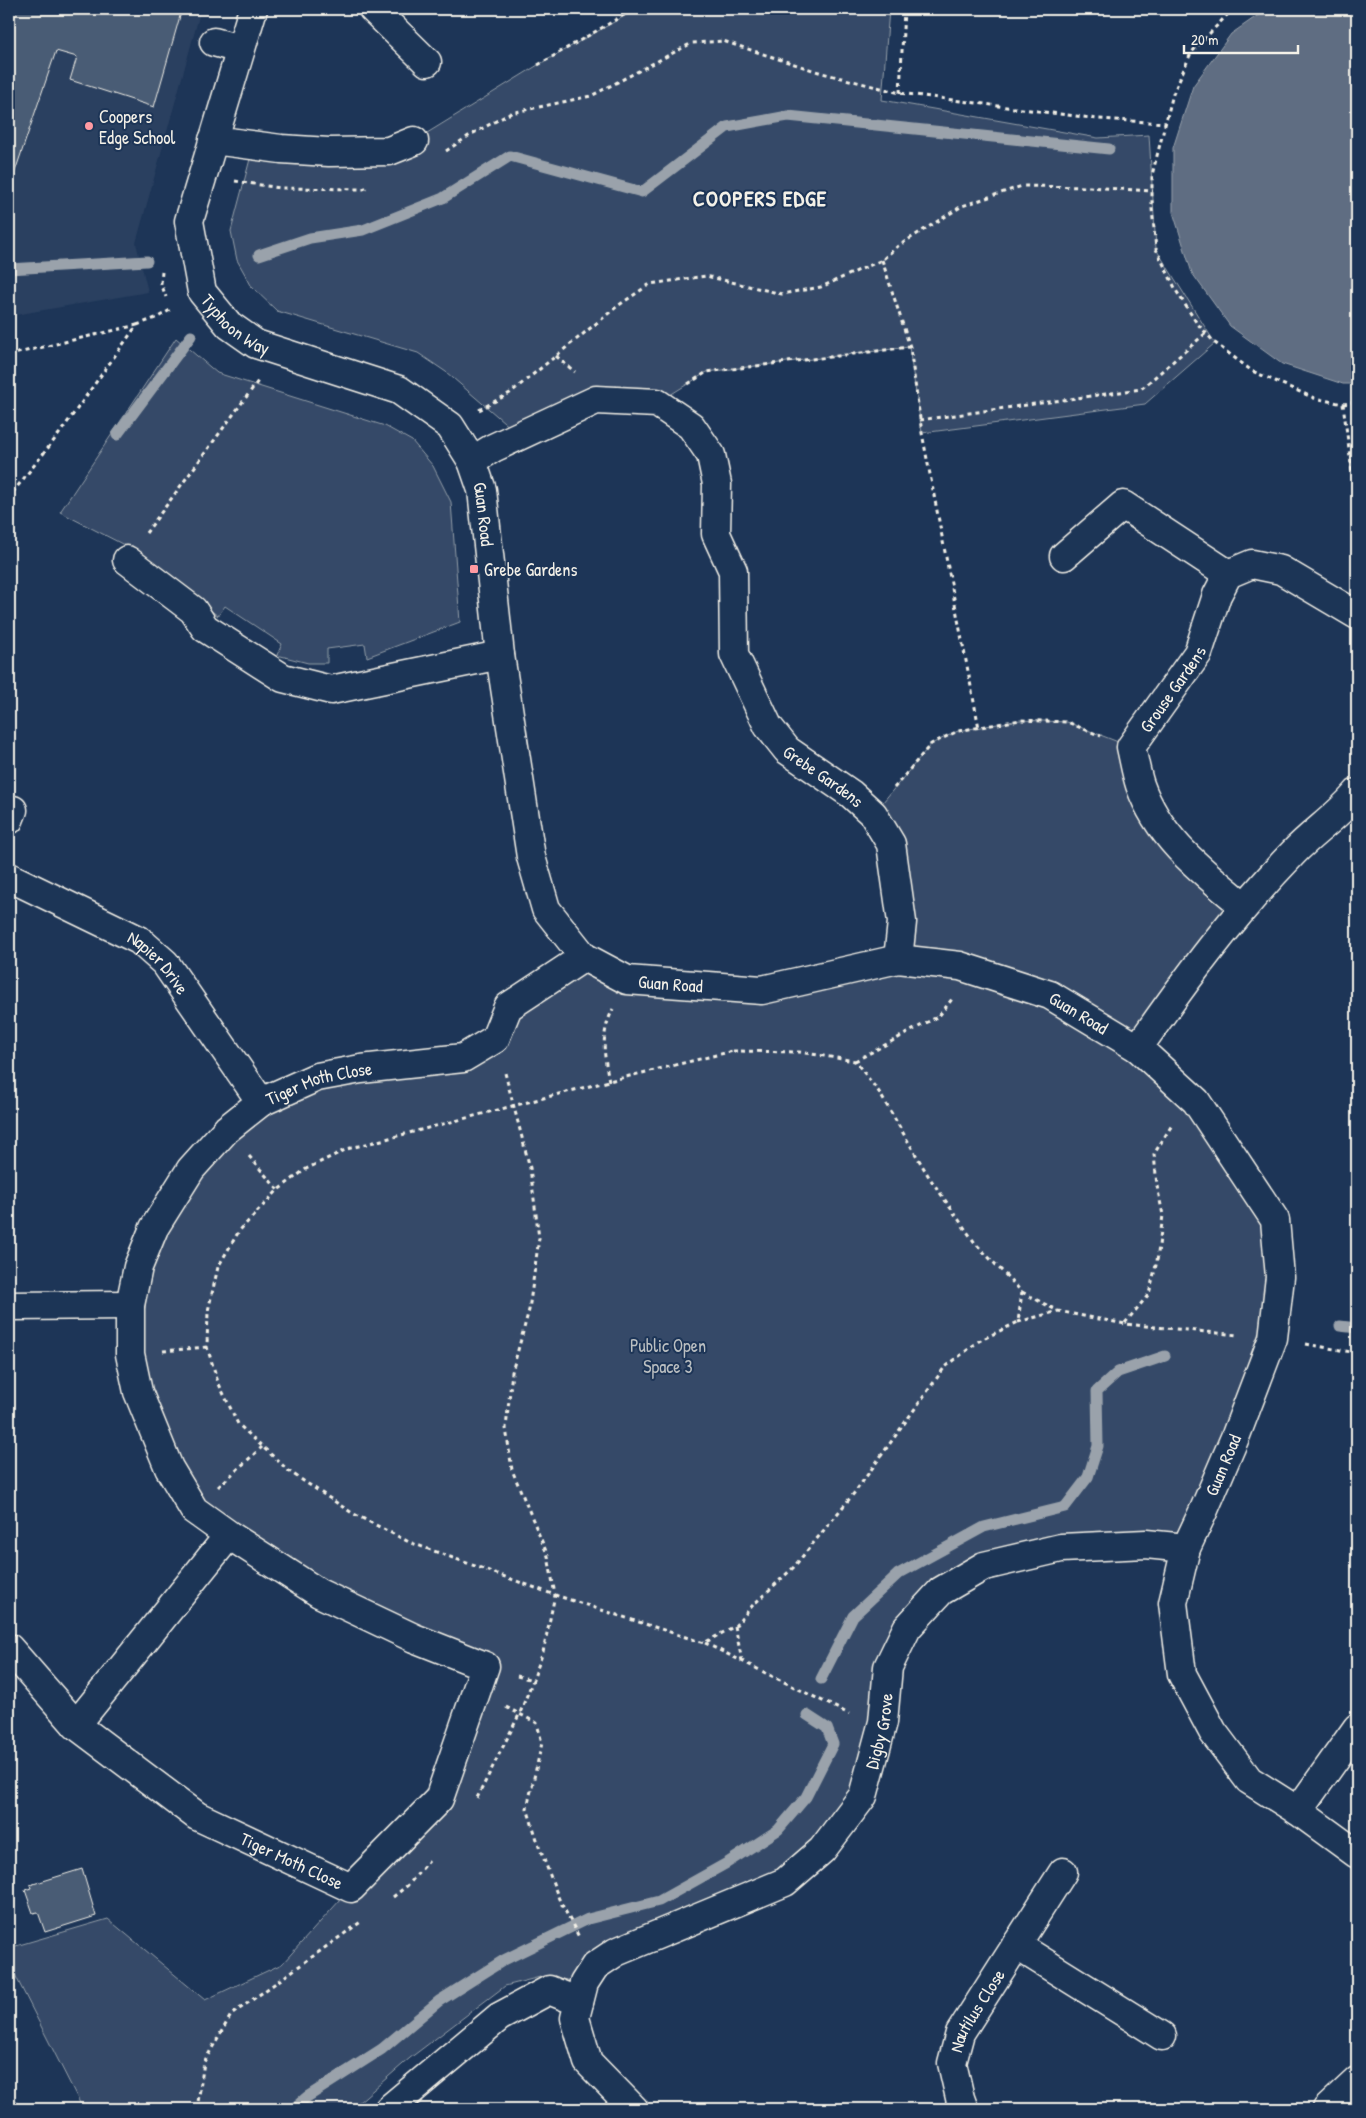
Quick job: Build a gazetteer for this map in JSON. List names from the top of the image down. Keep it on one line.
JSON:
{"streets":{"street":["Typhoon Way","Guan Road","Grouse Gardens","Grebe Gardens","Napier Drive","Tiger Moth Close","Digby Grove","Nautilus Close"]},"crossings":[["Typhoon Way","Guan Road"],["Guan Road","Grebe Gardens"],["Guan Road","Digby Grove"],["Napier Drive","Tiger Moth Close"]],"districts":["COOPERS EDGE"],"parks":["Public Open Space 3"],"places":{"other":["Coopers Edge School"],"transit":["Grebe Gardens"]},"scale_bar":"20 m"}
